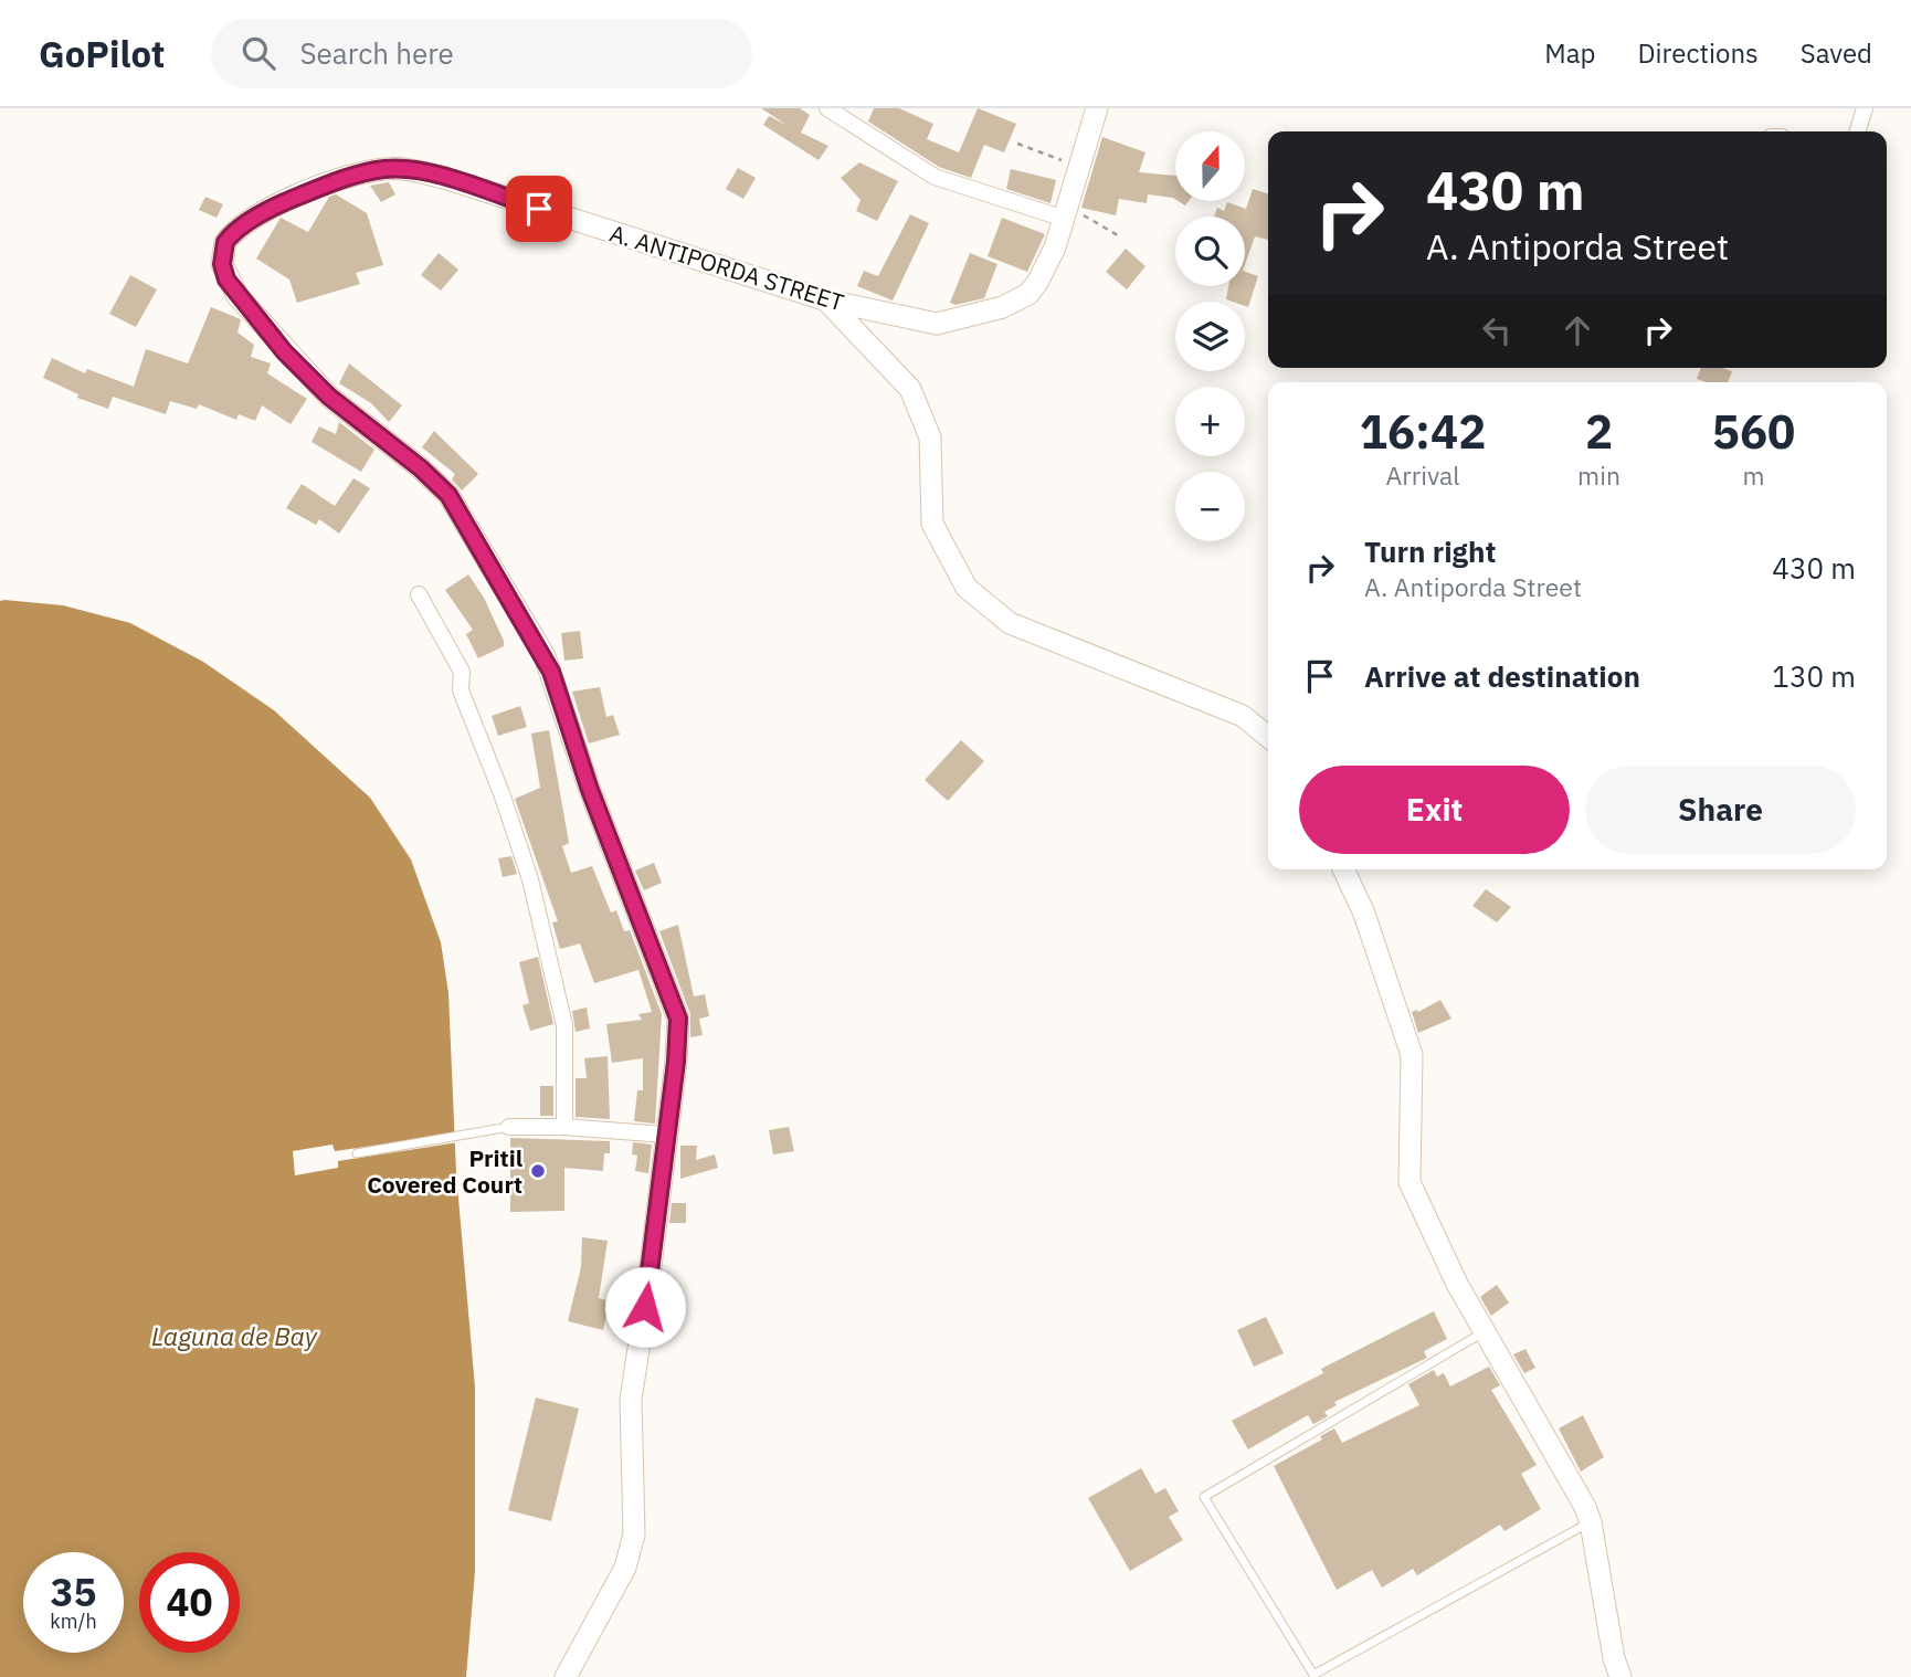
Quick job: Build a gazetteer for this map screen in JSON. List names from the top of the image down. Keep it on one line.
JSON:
{"streets":{"street":["A. ANTIPORDA STREET"]},"water":["Laguna de Bay"],"places":["Pritil Covered Court"],"north":"top","page":{"header":"GoPilot","search":"Search here","nav":["Map","Directions","Saved"],"map_buttons":["+","−"],"turn":["430 m","A. Antiporda Street"],"eta":["16:42","Arrival","2","min","560","m"],"list":[{"name":"Turn right","note":"A. Antiporda Street","value":"430 m"},{"name":"Arrive at destination","value":"130 m"}],"buttons":["Exit","Share"],"speed":"35 km/h","limit":"40"}}
